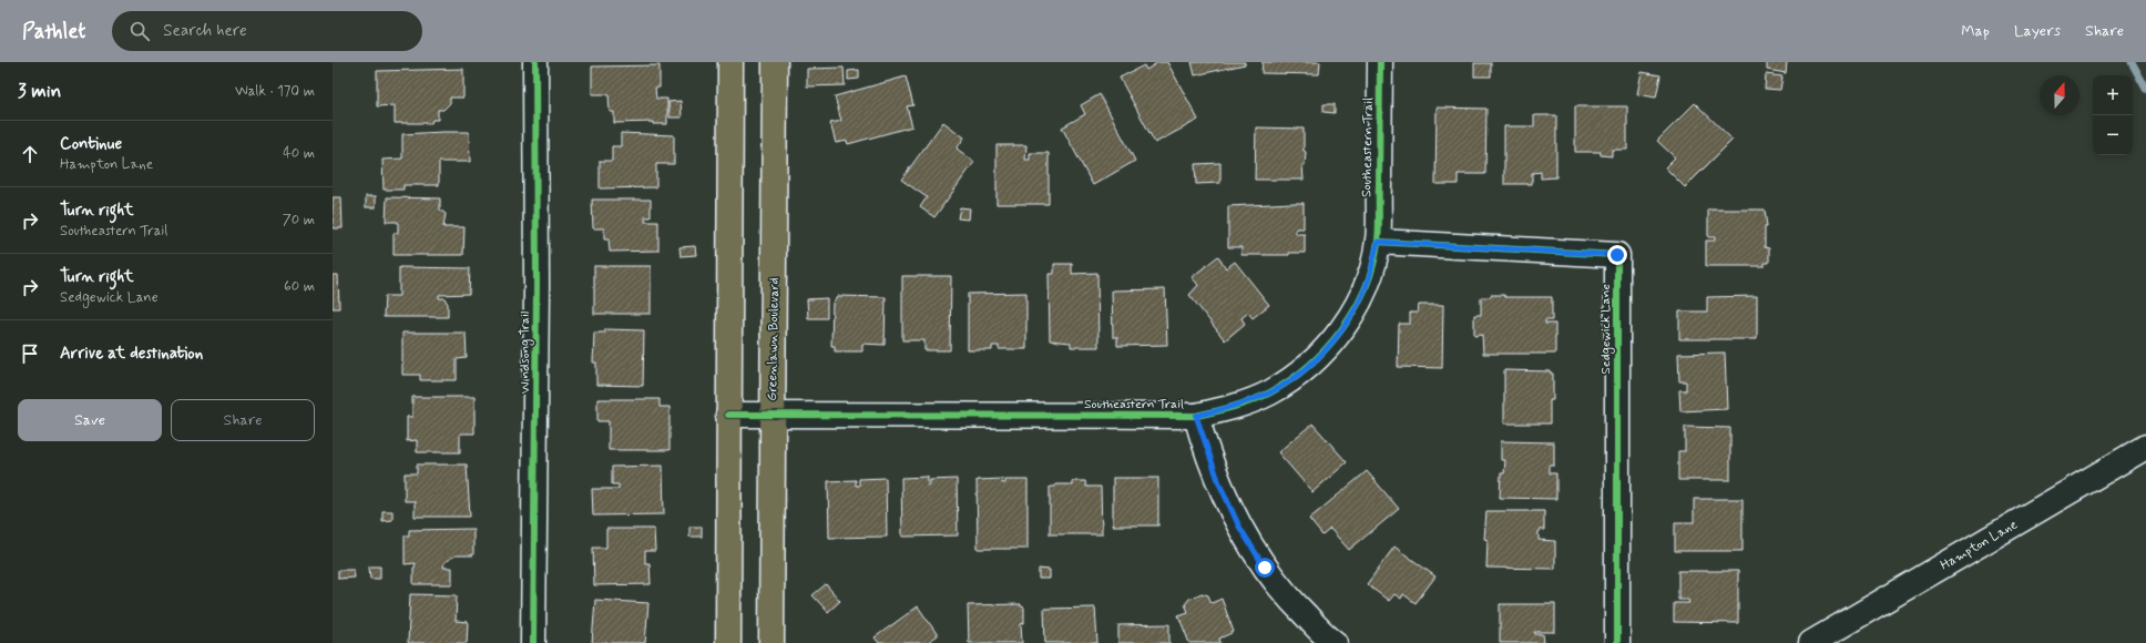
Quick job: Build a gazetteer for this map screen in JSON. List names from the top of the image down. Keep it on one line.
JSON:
{"streets":{"main road":["Greenlawn Boulevard"],"street":["Southeastern Trail","Sedgewick Lane","Windsong Trail","Hampton Lane"]},"crossings":[["Southeastern Trail","Sedgewick Lane"],["Southeastern Trail","Greenlawn Boulevard"]],"north":"top","page":{"header":"Pathlet","search":"Search here","nav":["Map","Layers","Share"],"heading":["3 min","Walk · 170 m"],"map_buttons":["+","−"],"list":[["Continue","Hampton Lane","40 m"],["Turn right","Southeastern Trail","70 m"],["Turn right","Sedgewick Lane","60 m"],"Arrive at destination"],"buttons":["Save","Share"]}}
